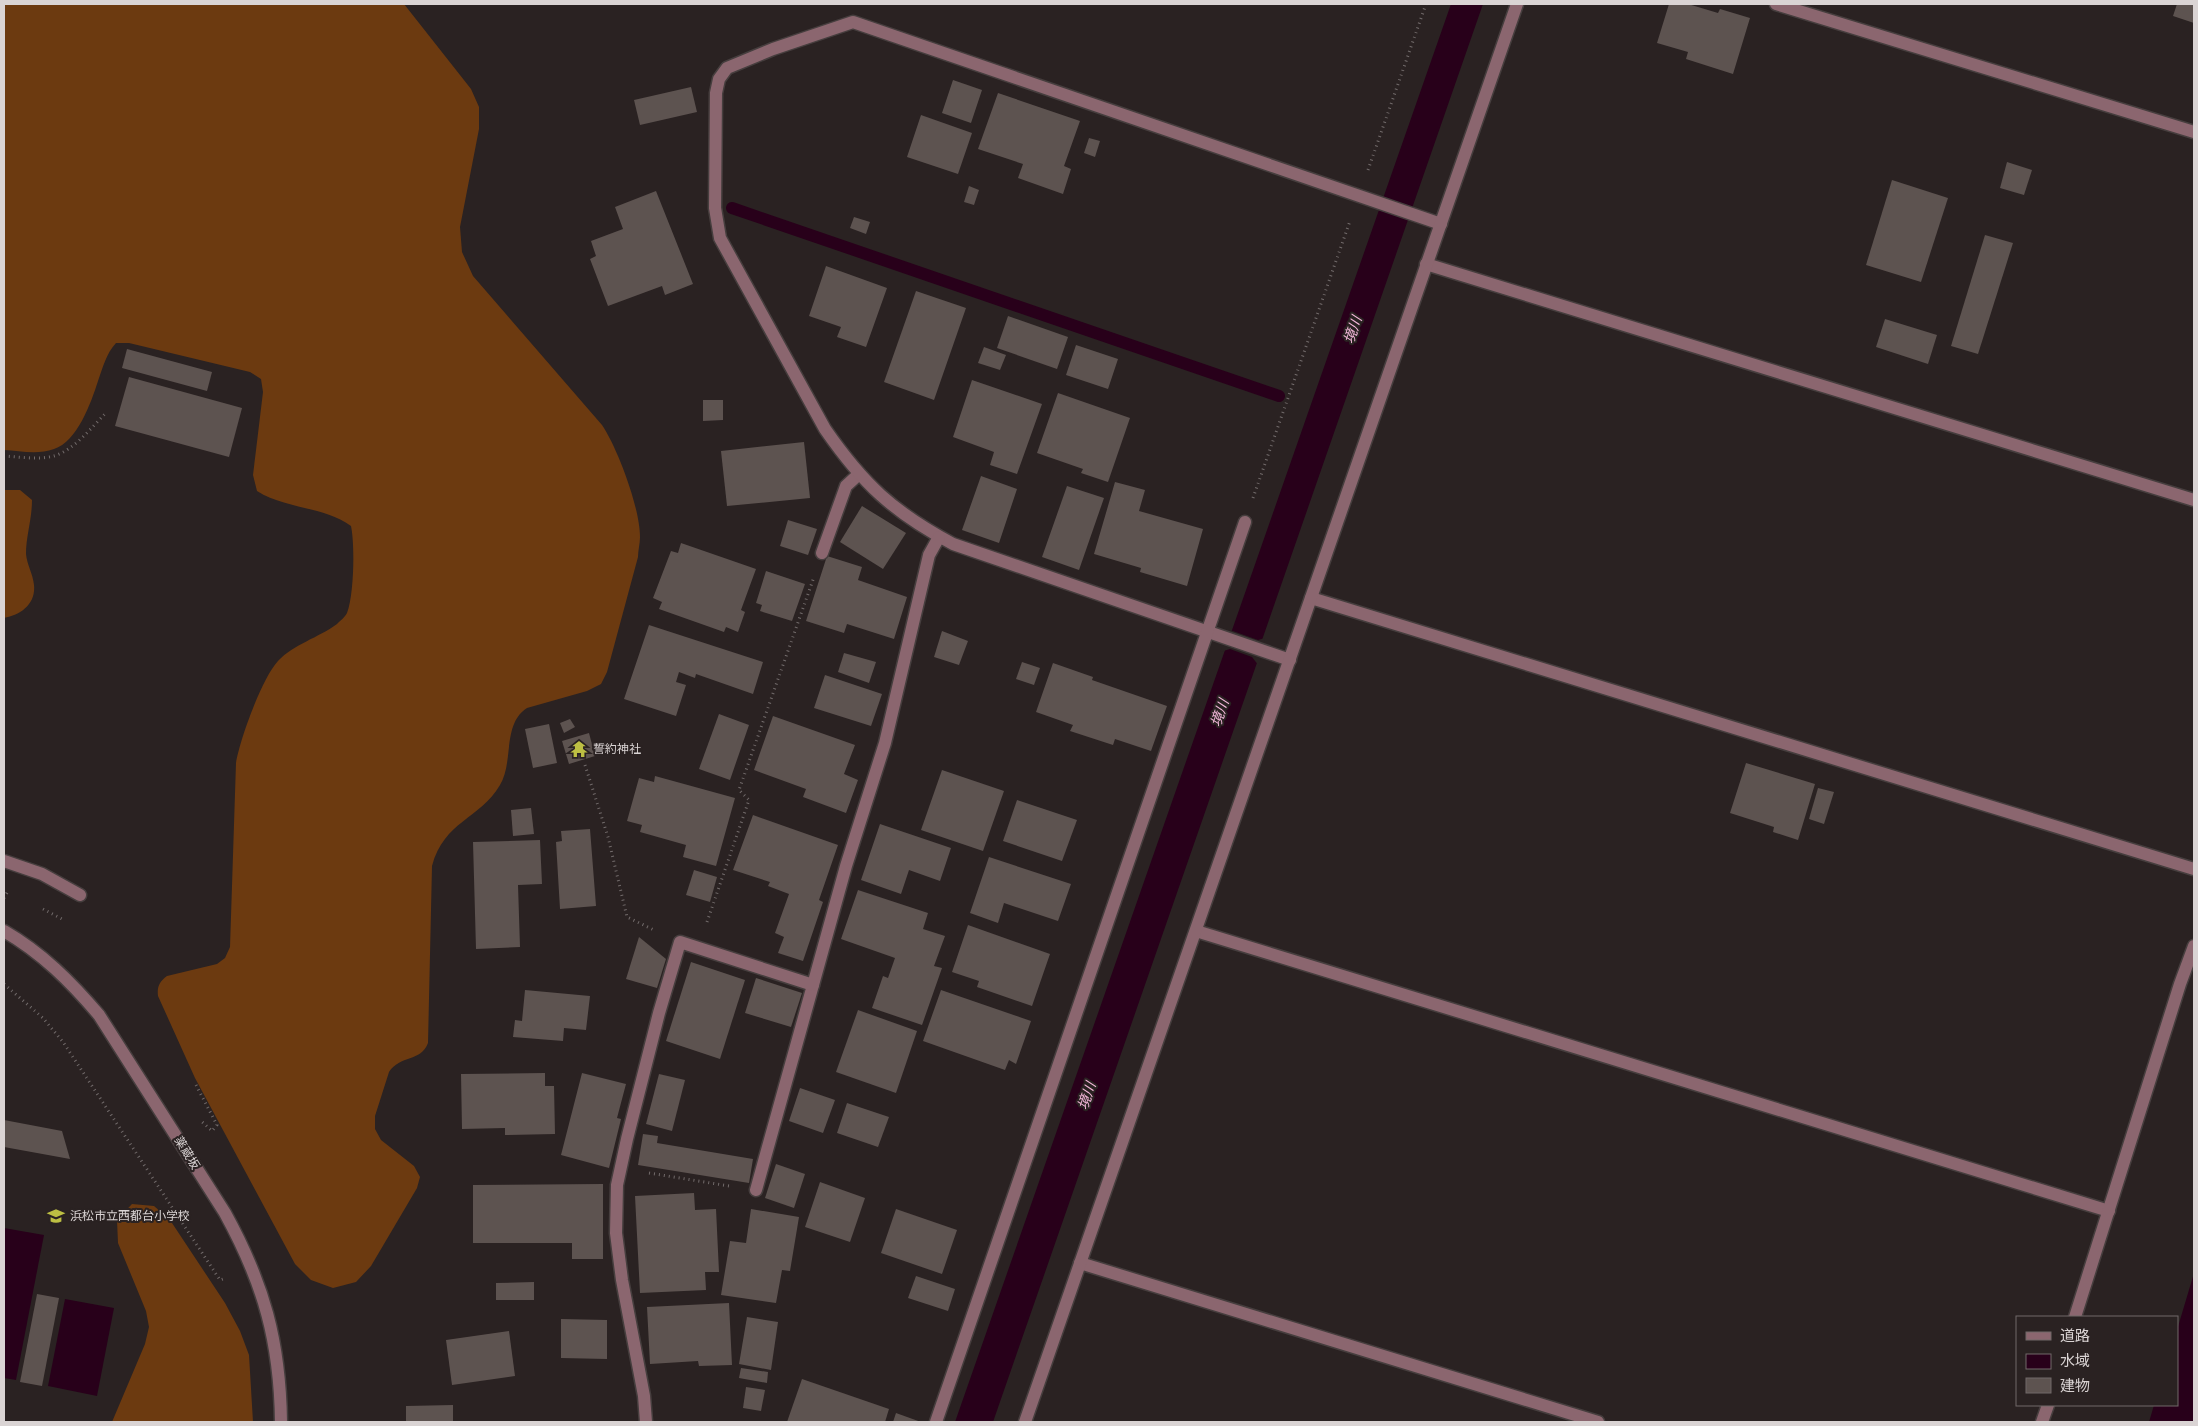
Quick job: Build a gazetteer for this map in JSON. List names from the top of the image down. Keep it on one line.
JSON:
{"streets":{"street":["薬蔵坂"]},"water":["境川"],"places":{"temple":["誓約神社"],"school or university":["浜松市立西都台小学校"]},"legend":["道路","水域","建物"]}
